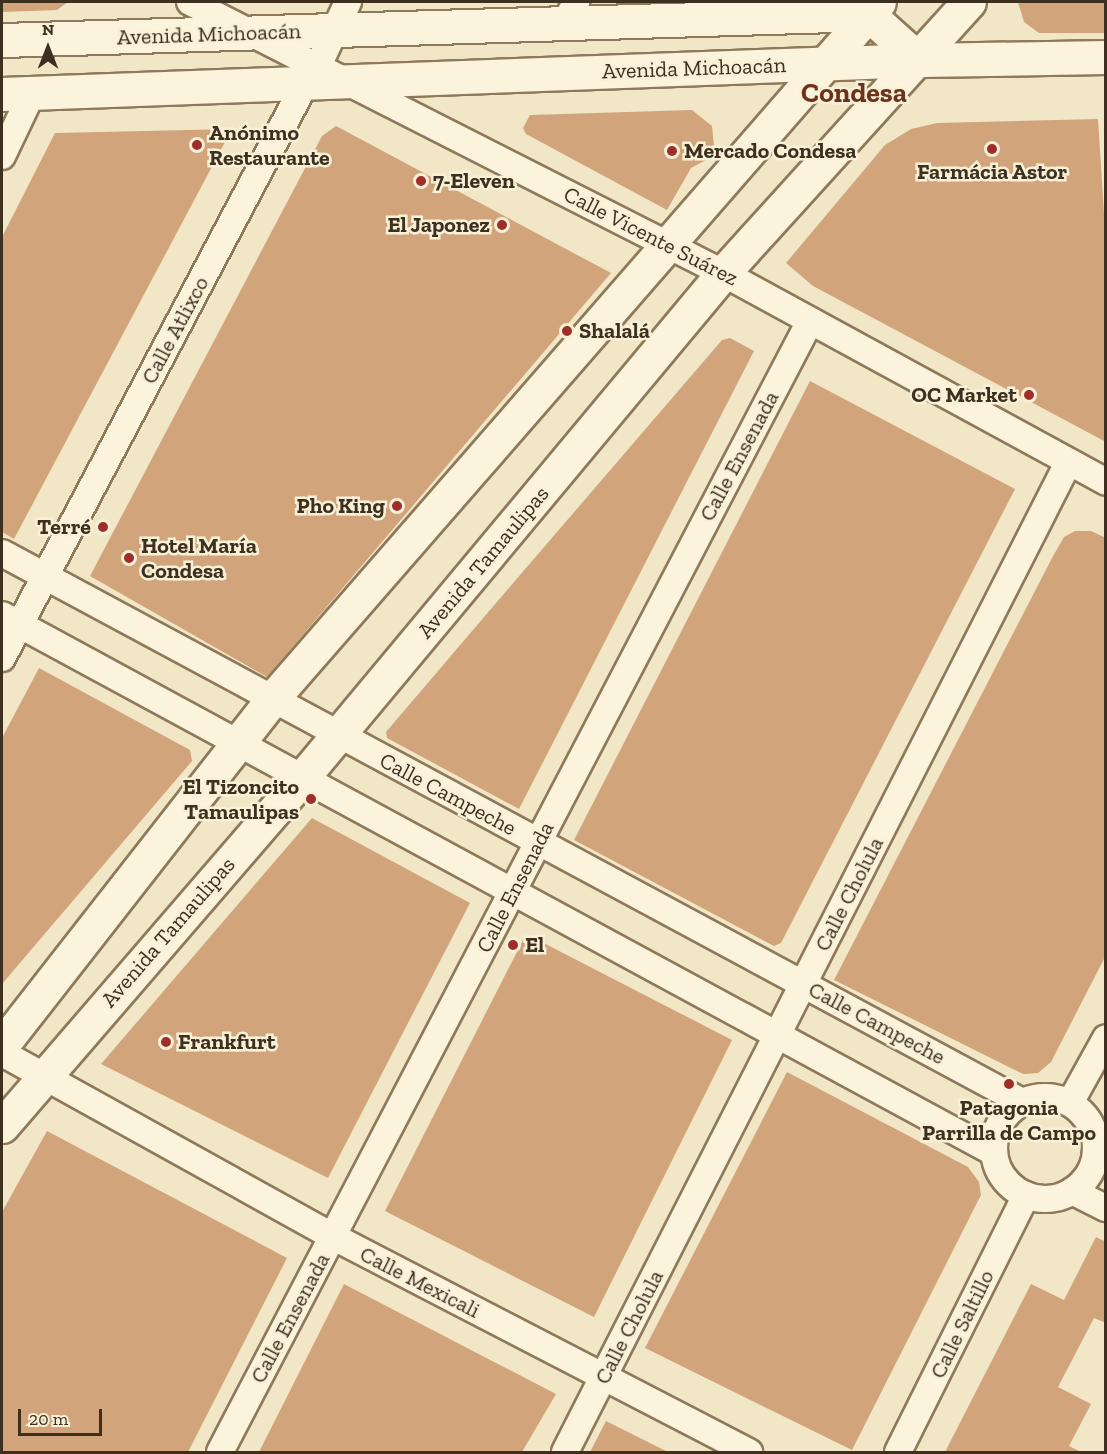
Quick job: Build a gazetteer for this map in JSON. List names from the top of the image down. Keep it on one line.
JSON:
{"streets":{"street":["Avenida Michoacán","Calle Vicente Suárez","Calle Atlixco","Calle Ensenada","Avenida Tamaulipas","Calle Campeche","Calle Cholula","Calle Mexicali","Calle Saltillo"]},"crossings":[["Avenida Michoacán","Calle Vicente Suárez"],["Avenida Michoacán","Calle Atlixco"],["Avenida Michoacán","Avenida Tamaulipas"],["Calle Vicente Suárez","Calle Ensenada"],["Calle Vicente Suárez","Avenida Tamaulipas"],["Calle Vicente Suárez","Calle Cholula"],["Calle Atlixco","Calle Campeche"],["Calle Ensenada","Calle Campeche"],["Calle Ensenada","Calle Mexicali"],["Avenida Tamaulipas","Calle Campeche"],["Avenida Tamaulipas","Calle Mexicali"],["Calle Campeche","Calle Cholula"],["Calle Campeche","Calle Saltillo"],["Calle Cholula","Calle Mexicali"]],"districts":["Condesa"],"places":["Anónimo Restaurante","Farmácia Astor","Mercado Condesa","7-Eleven","El Japonez","Shalalá","OC Market","Pho King","Terré","Hotel María Condesa","El Tizoncito Tamaulipas","El","Frankfurt","Patagonia Parrilla de Campo"],"scale_bar":"20 m","north":"top"}
